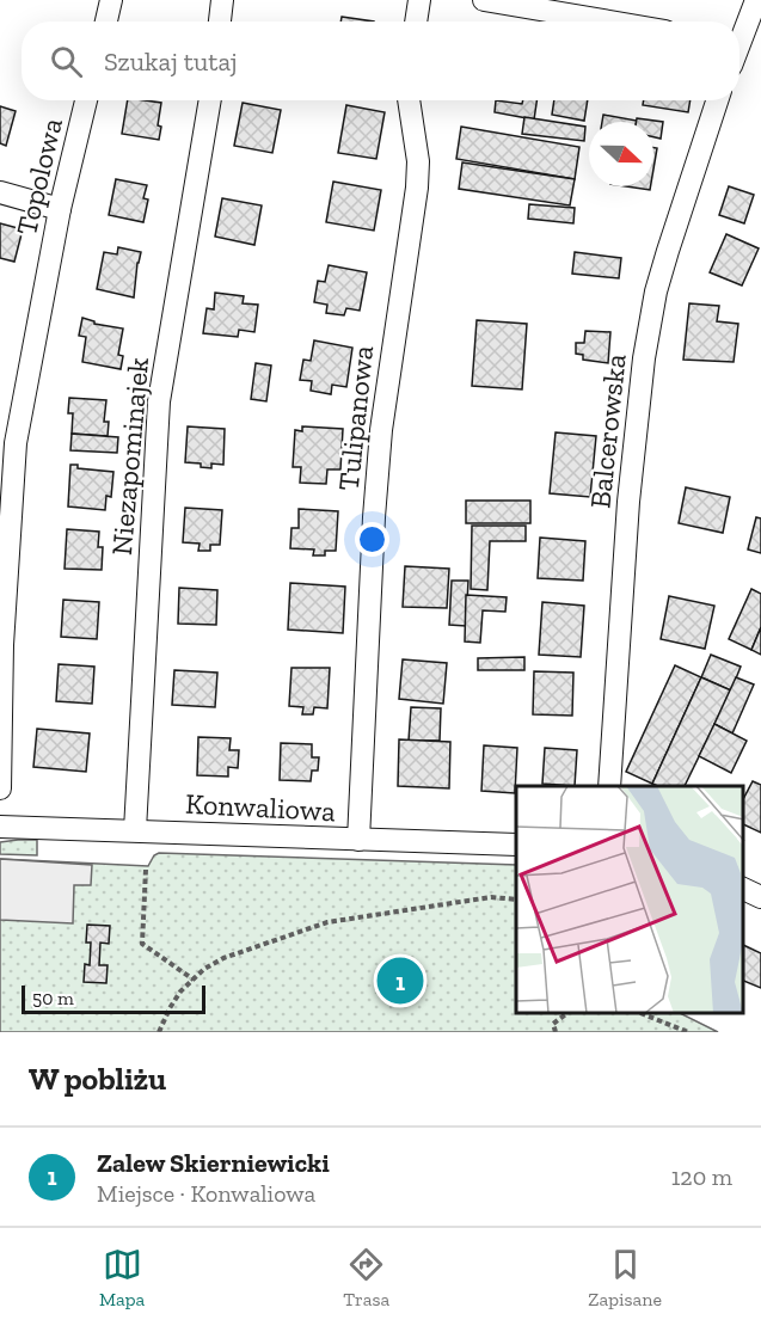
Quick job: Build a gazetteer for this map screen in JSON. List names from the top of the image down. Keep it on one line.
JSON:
{"streets":{"street":["Topolowa","Tulipanowa","Balcerowska","Niezapominajek","Konwaliowa"]},"crossings":[["Tulipanowa","Konwaliowa"],["Niezapominajek","Konwaliowa"]],"scale_bar":"50 m","north":"right","page":{"search":"Szukaj tutaj","pins":"1","scale":"50 m","heading":"W pobliżu","list":[{"mark":"1","name":"Zalew Skierniewicki","note":"Miejsce · Konwaliowa","value":"120 m"}],"nav":["Mapa","Trasa","Zapisane"]}}
